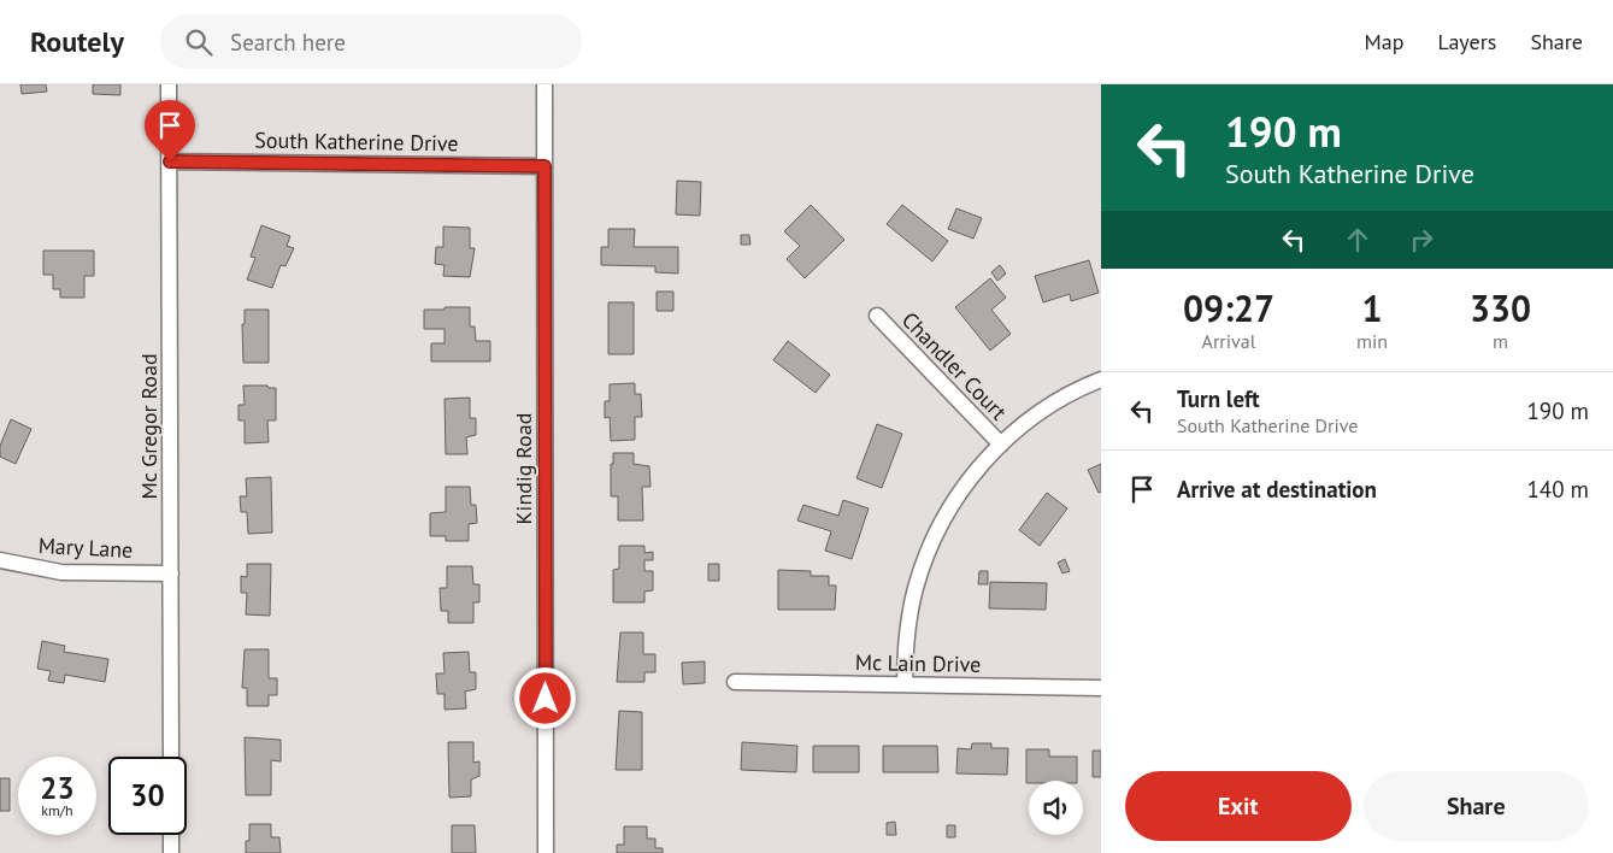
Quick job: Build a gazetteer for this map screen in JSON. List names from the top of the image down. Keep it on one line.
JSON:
{"streets":{"street":["South Katherine Drive","Chandler Court","Mc Gregor Road","Kindig Road","Mary Lane","Mc Lain Drive"]},"crossings":[["South Katherine Drive","Mc Gregor Road"],["South Katherine Drive","Kindig Road"],["Mc Gregor Road","Mary Lane"]],"page":{"header":"Routely","search":"Search here","nav":["Map","Layers","Share"],"turn":["190 m","South Katherine Drive"],"eta":["09:27","Arrival","1","min","330","m"],"list":[{"name":"Turn left","note":"South Katherine Drive","value":"190 m"},{"name":"Arrive at destination","value":"140 m"}],"speed":"23 km/h","limit":"30","buttons":["Exit","Share"]}}
